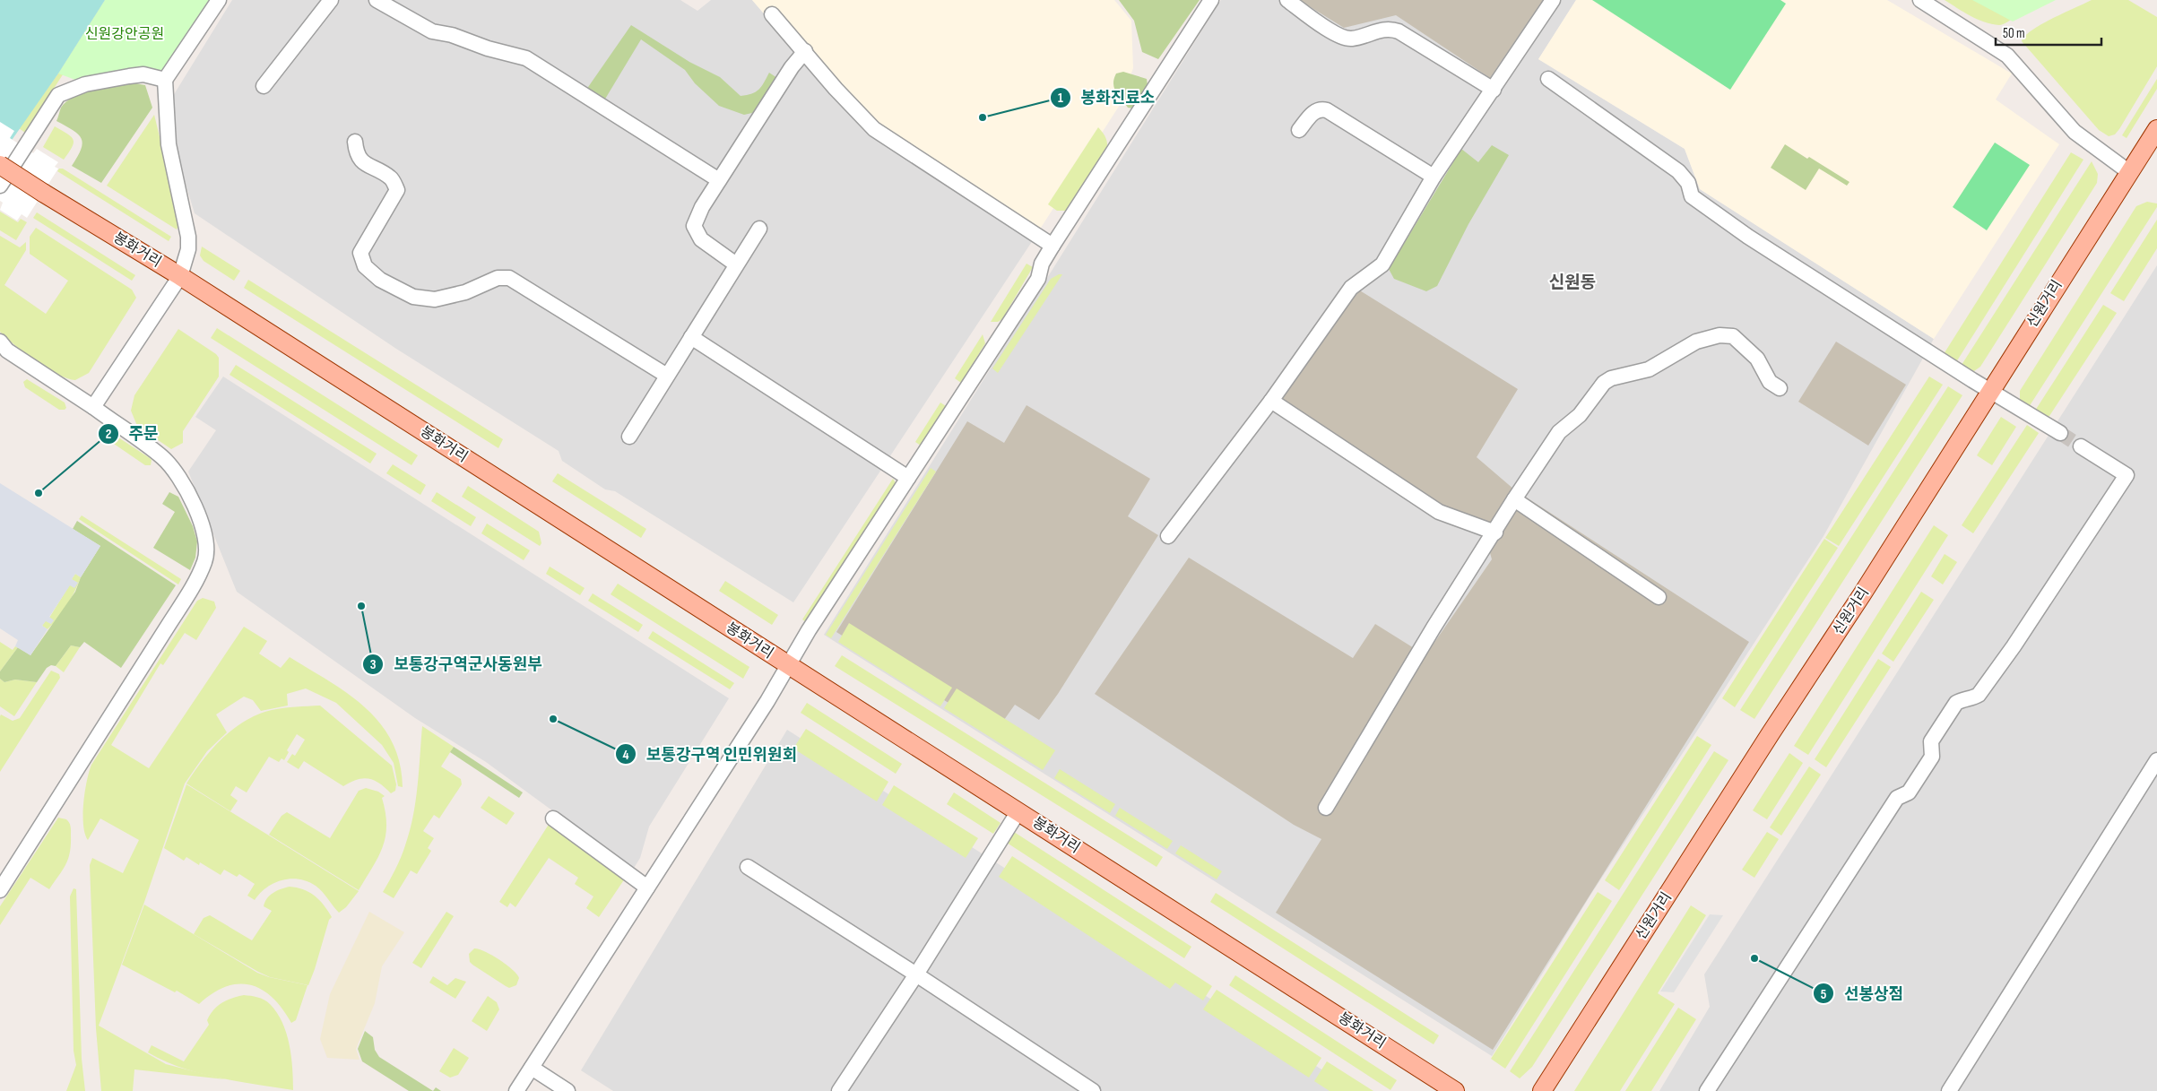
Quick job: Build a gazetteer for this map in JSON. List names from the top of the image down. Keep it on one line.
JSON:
{"streets":{"main road":["봉화거리","신원거리"]},"districts":["신원동"],"parks":["신원강안공원"],"places":["봉화진료소","주문","보통강구역군사동원부","보통강구역 인민위원회","선봉상점"],"scale_bar":"50 m"}
